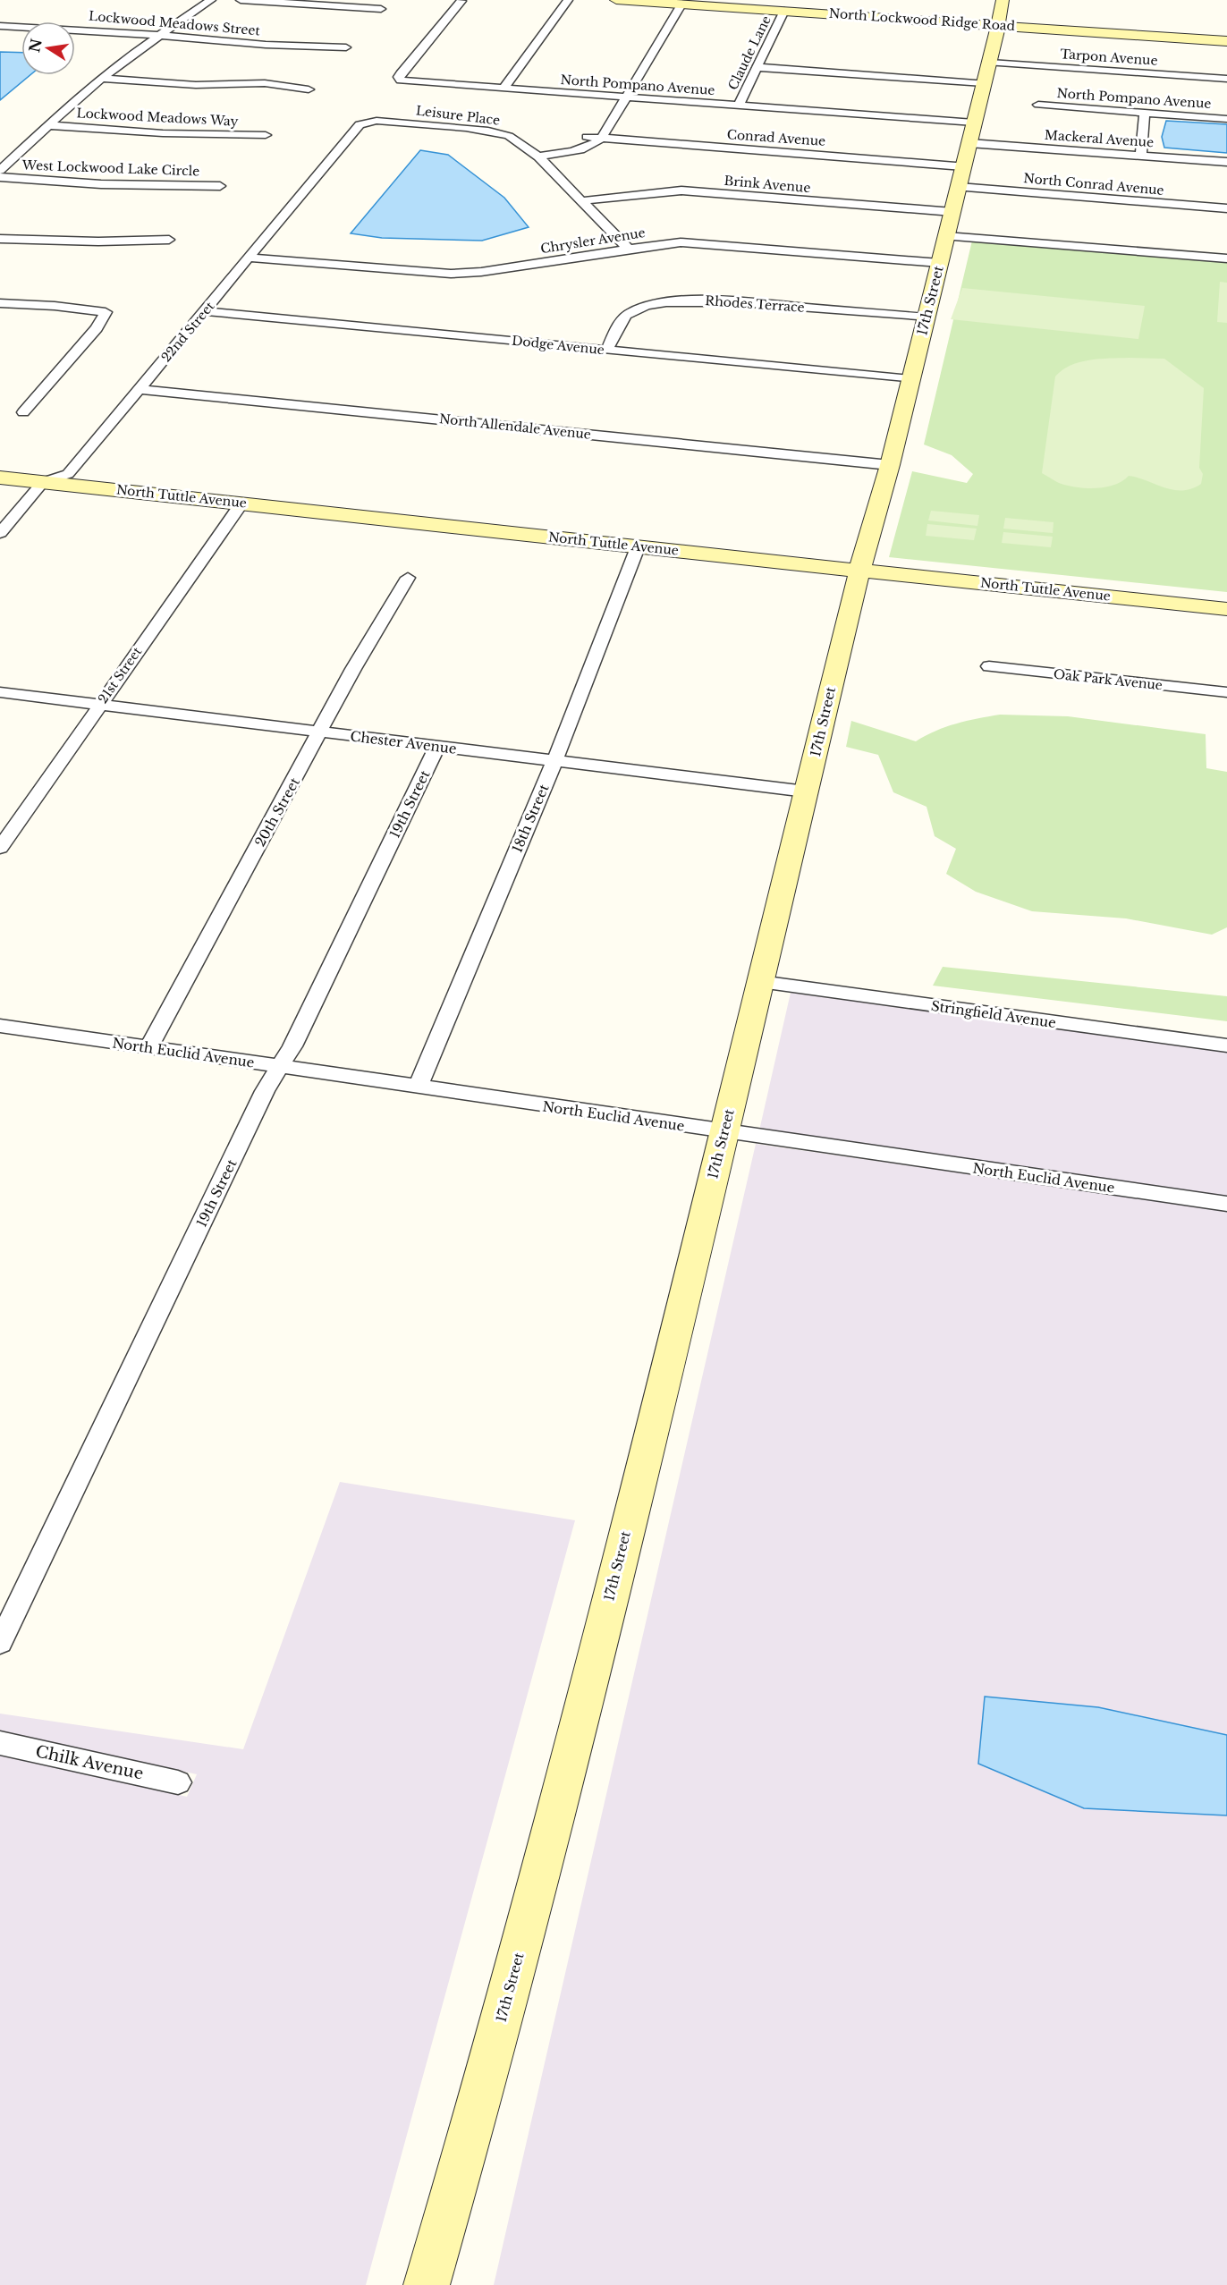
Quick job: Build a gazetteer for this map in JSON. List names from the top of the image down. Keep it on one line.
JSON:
{"streets":{"main road":["North Lockwood Ridge Road","17th Street","North Tuttle Avenue"],"street":["Lockwood Meadows Street","Claude Lane","Tarpon Avenue","North Pompano Avenue","Leisure Place","Lockwood Meadows Way","Conrad Avenue","Mackeral Avenue","West Lockwood Lake Circle","Brink Avenue","North Conrad Avenue","Chrysler Avenue","Rhodes Terrace","22nd Street","Dodge Avenue","North Allendale Avenue","21st Street","Oak Park Avenue","Chester Avenue","19th Street","20th Street","18th Street","Stringfield Avenue","North Euclid Avenue","Chilk Avenue"]},"crossings":[["North Lockwood Ridge Road","Claude Lane"],["North Lockwood Ridge Road","17th Street"],["Claude Lane","Tarpon Avenue"],["Claude Lane","North Pompano Avenue"],["Tarpon Avenue","17th Street"],["North Pompano Avenue","Conrad Avenue"],["North Pompano Avenue","Mackeral Avenue"],["North Pompano Avenue","Brink Avenue"],["North Pompano Avenue","North Conrad Avenue"],["North Pompano Avenue","Chrysler Avenue"],["North Pompano Avenue","17th Street"],["Leisure Place","Conrad Avenue"],["Leisure Place","Brink Avenue"],["Leisure Place","Chrysler Avenue"],["Leisure Place","22nd Street"],["Conrad Avenue","Mackeral Avenue"],["Conrad Avenue","Brink Avenue"],["Conrad Avenue","North Conrad Avenue"],["Conrad Avenue","Chrysler Avenue"],["Conrad Avenue","17th Street"],["Mackeral Avenue","Brink Avenue"],["Mackeral Avenue","North Conrad Avenue"],["Mackeral Avenue","Chrysler Avenue"],["Mackeral Avenue","17th Street"],["Brink Avenue","North Conrad Avenue"],["Brink Avenue","Chrysler Avenue"],["Brink Avenue","17th Street"],["North Conrad Avenue","Chrysler Avenue"],["North Conrad Avenue","17th Street"],["Chrysler Avenue","17th Street"],["Chrysler Avenue","22nd Street"],["17th Street","Rhodes Terrace"],["17th Street","Dodge Avenue"],["17th Street","North Allendale Avenue"],["17th Street","North Tuttle Avenue"],["17th Street","Chester Avenue"],["17th Street","Stringfield Avenue"],["17th Street","North Euclid Avenue"],["Rhodes Terrace","Dodge Avenue"],["22nd Street","Dodge Avenue"],["22nd Street","North Allendale Avenue"],["22nd Street","North Tuttle Avenue"],["North Tuttle Avenue","21st Street"],["North Tuttle Avenue","18th Street"],["21st Street","Chester Avenue"],["Chester Avenue","19th Street"],["Chester Avenue","20th Street"],["Chester Avenue","18th Street"],["19th Street","North Euclid Avenue"],["20th Street","North Euclid Avenue"],["18th Street","North Euclid Avenue"]],"north":"left"}
